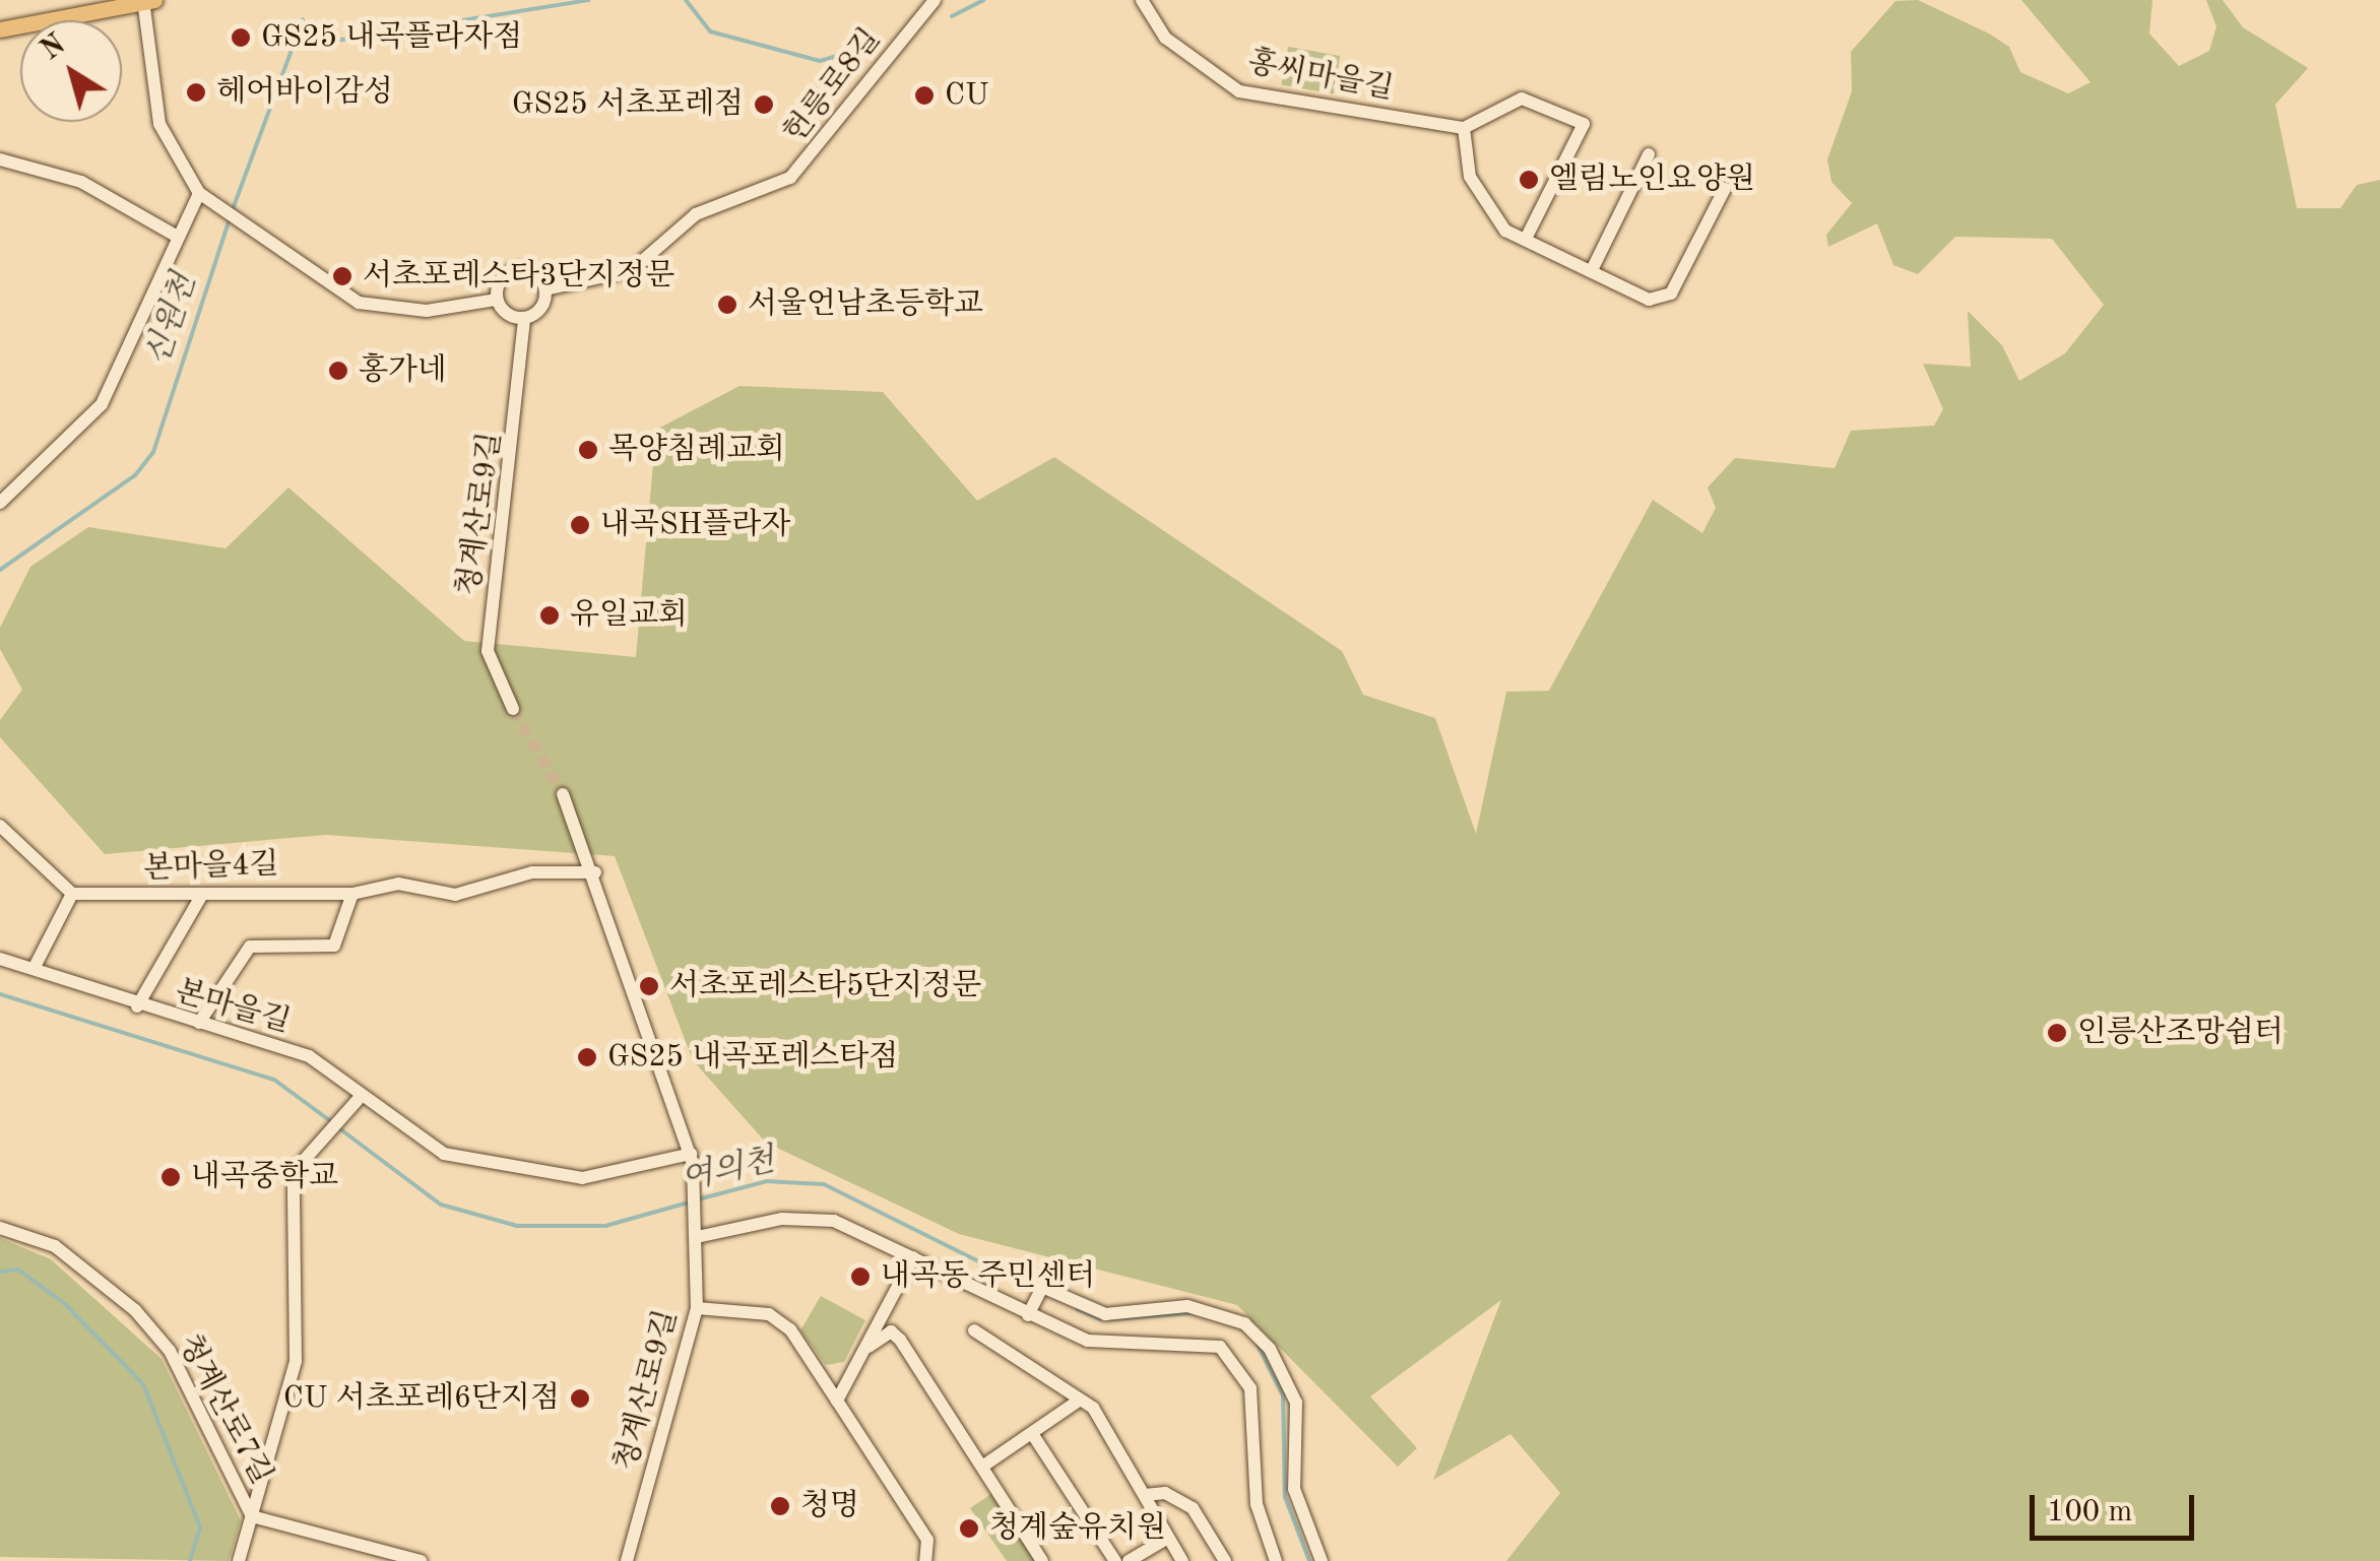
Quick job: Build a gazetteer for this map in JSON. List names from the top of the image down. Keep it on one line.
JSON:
{"streets":{"street":["홍씨마을길","헌릉로8길","청계산로9길","본마을4길","본마을길","청계산로7길"]},"crossings":[["헌릉로8길","청계산로9길"],["본마을4길","본마을길"],["본마을길","청계산로7길"]],"water":["신원천","여의천"],"places":["GS25 내곡플라자점","헤어바이감성","CU","GS25 서초포레점","엘림노인요양원","서초포레스타3단지정문","서울언남초등학교","홍가네","목양침례교회","내곡SH플라자","유일교회","서초포레스타5단지정문","인릉산조망쉼터","GS25 내곡포레스타점","내곡중학교","내곡동 주민센터","CU 서초포레6단지점","청명","청계숲유치원"],"scale_bar":"100 m","north":"top left"}
